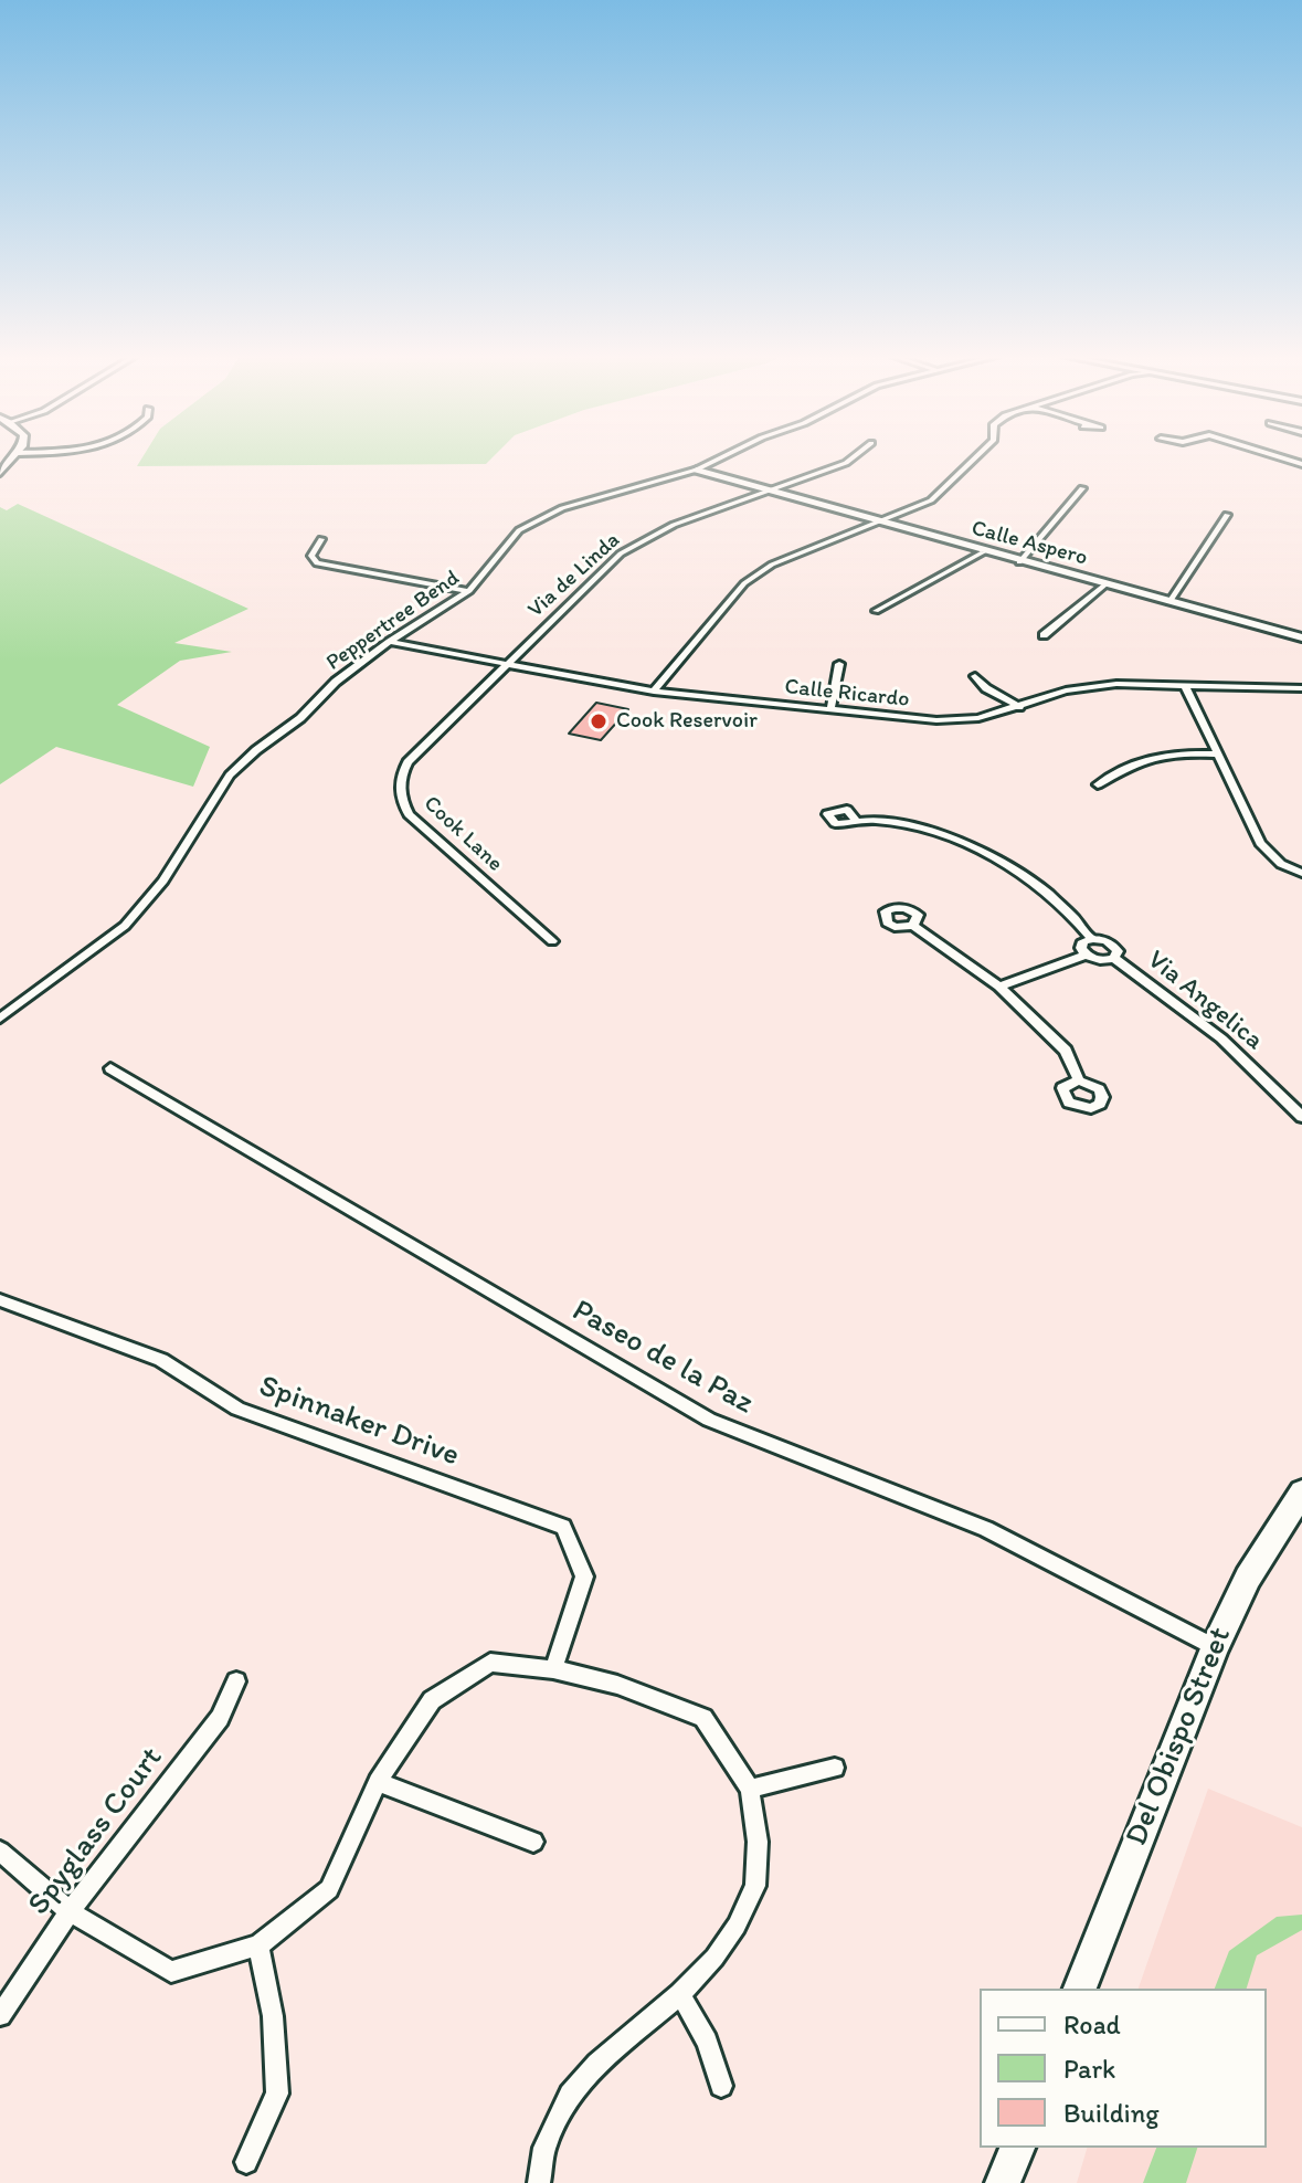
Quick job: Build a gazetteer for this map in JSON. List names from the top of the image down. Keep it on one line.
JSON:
{"streets":{"main road":["Del Obispo Street"],"street":["Calle Aspero","Via de Linda","Peppertree Bend","Calle Ricardo","Cook Lane","Via Angelica","Paseo de la Paz","Spinnaker Drive","Spyglass Court"]},"crossings":[["Calle Aspero","Via de Linda"],["Calle Aspero","Peppertree Bend"],["Via de Linda","Calle Ricardo"],["Via de Linda","Cook Lane"],["Peppertree Bend","Calle Ricardo"],["Calle Ricardo","Cook Lane"],["Paseo de la Paz","Del Obispo Street"]],"places":["Cook Reservoir"],"legend":["Road","Park","Building"]}
